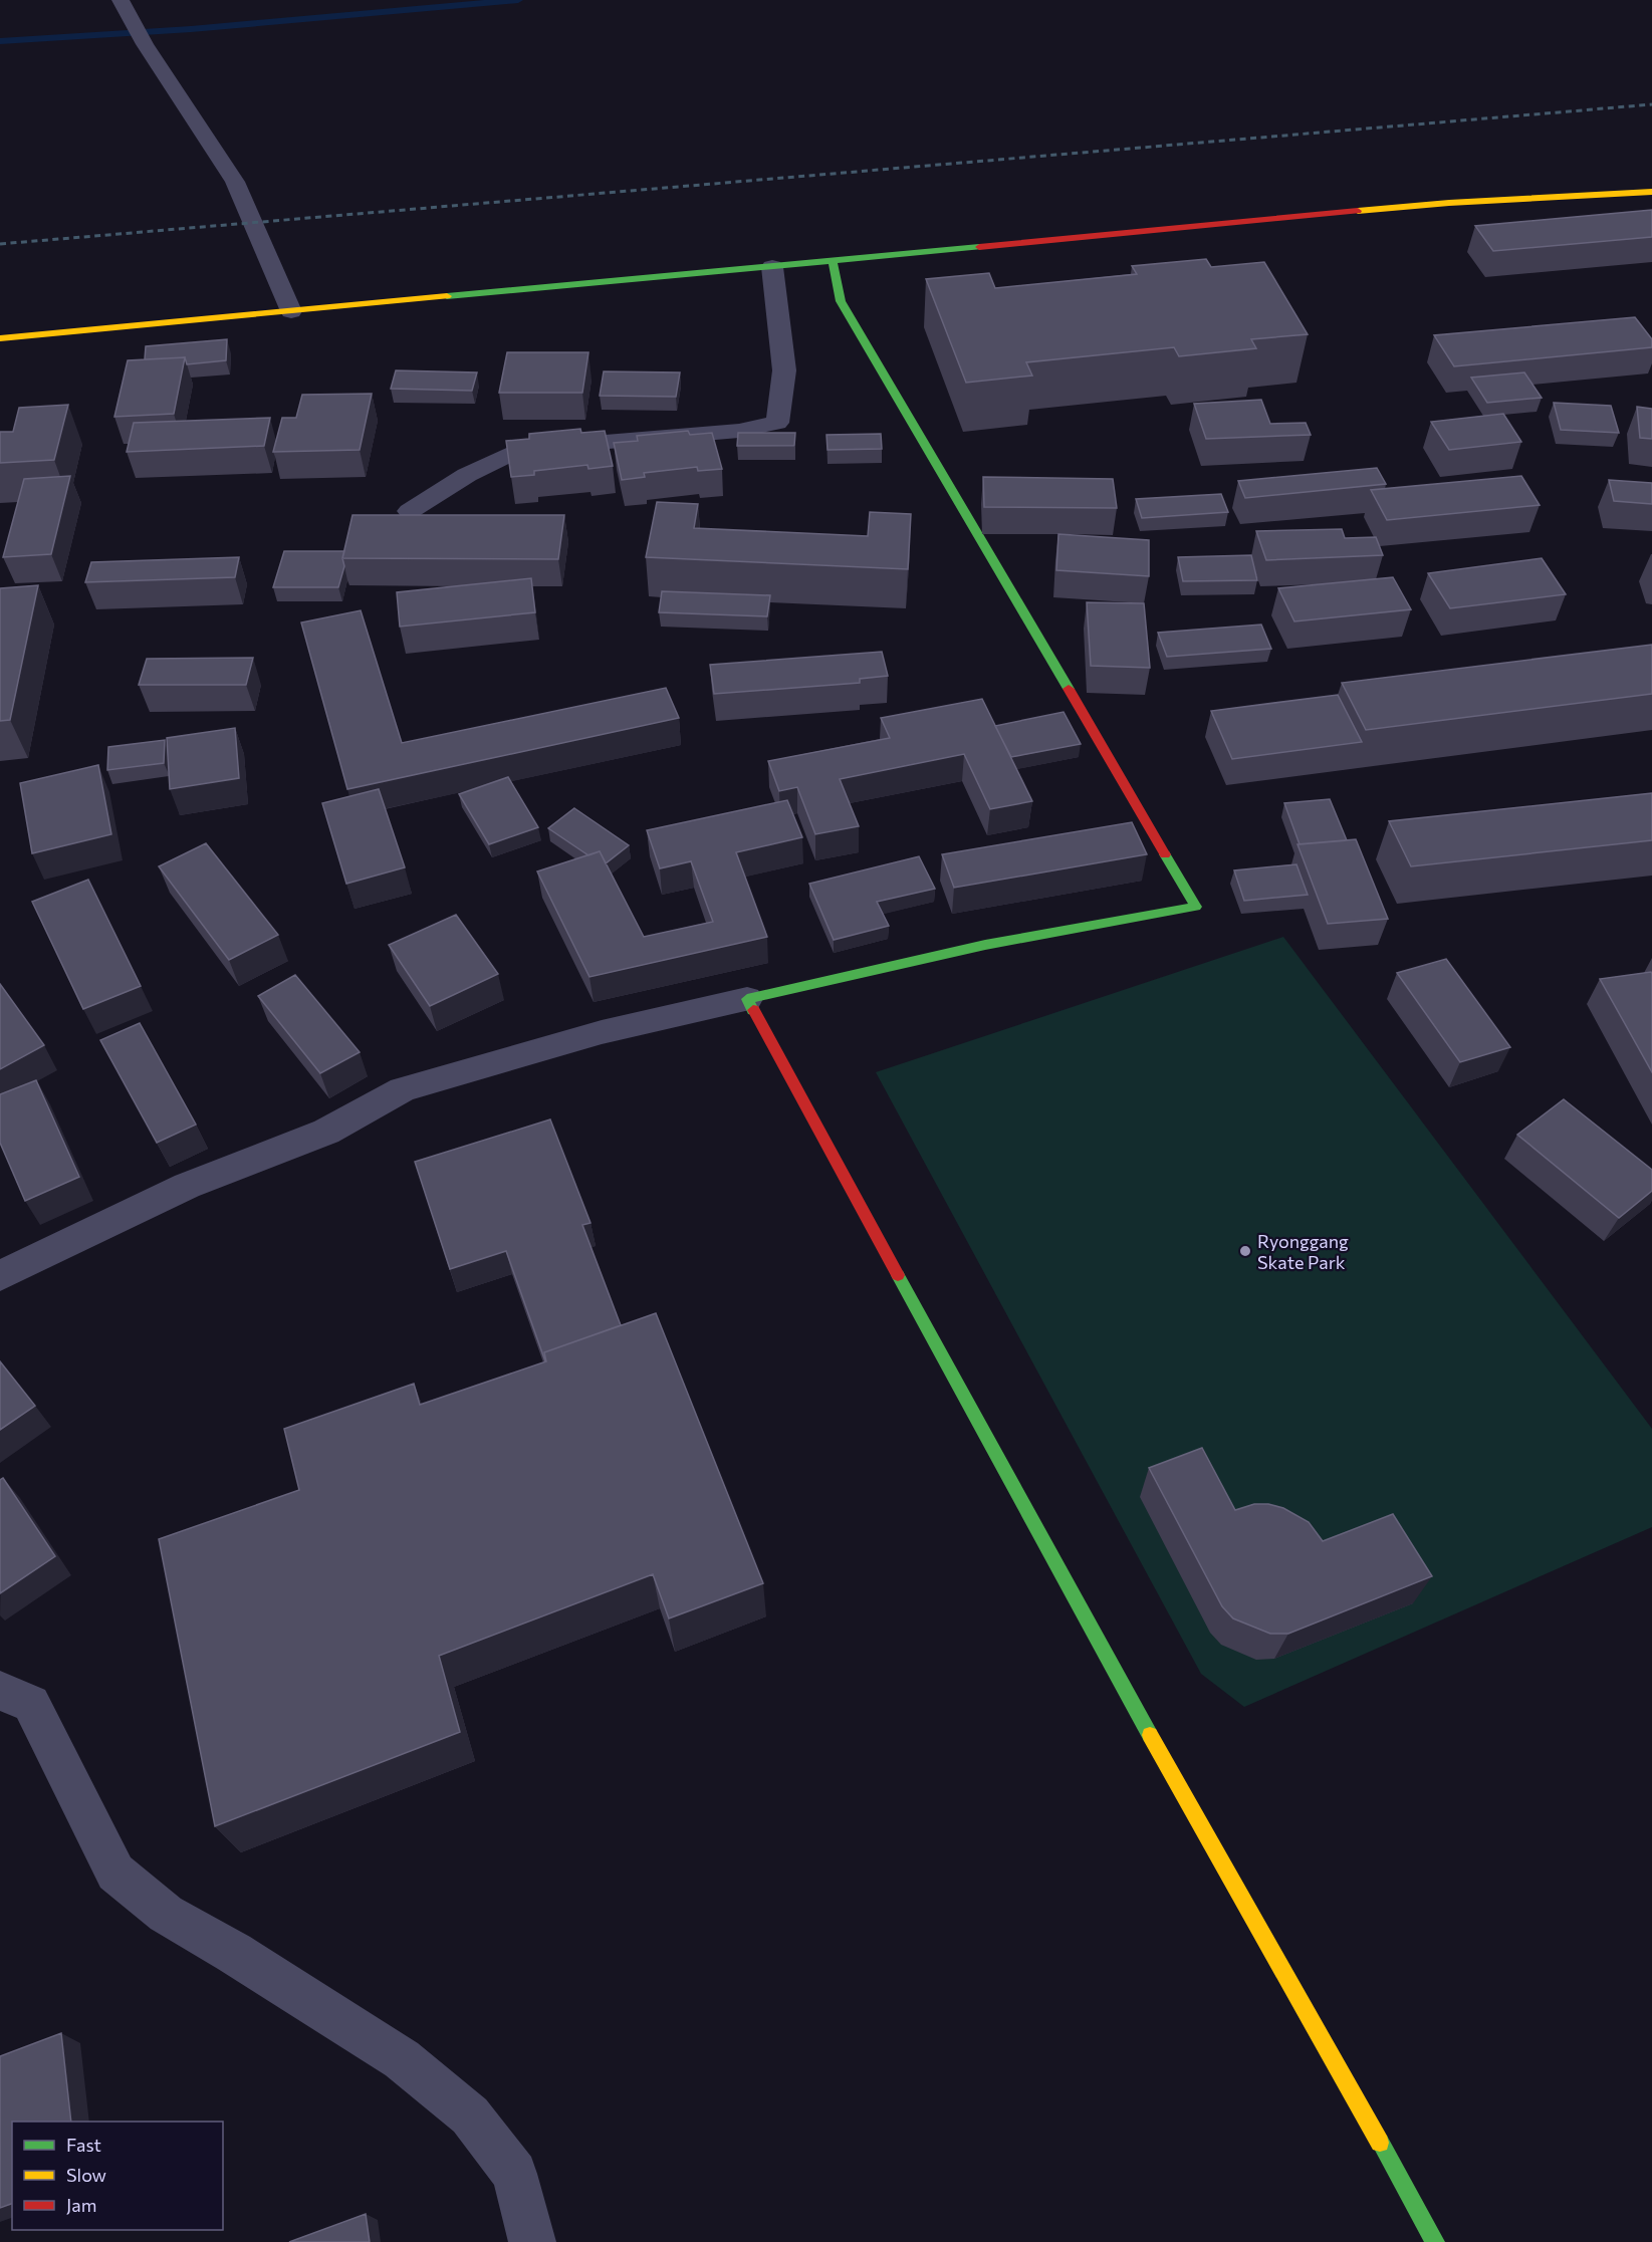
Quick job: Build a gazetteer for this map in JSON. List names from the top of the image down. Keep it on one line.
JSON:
{"places":["Ryonggang Skate Park"],"legend":["Fast","Slow","Jam"]}
